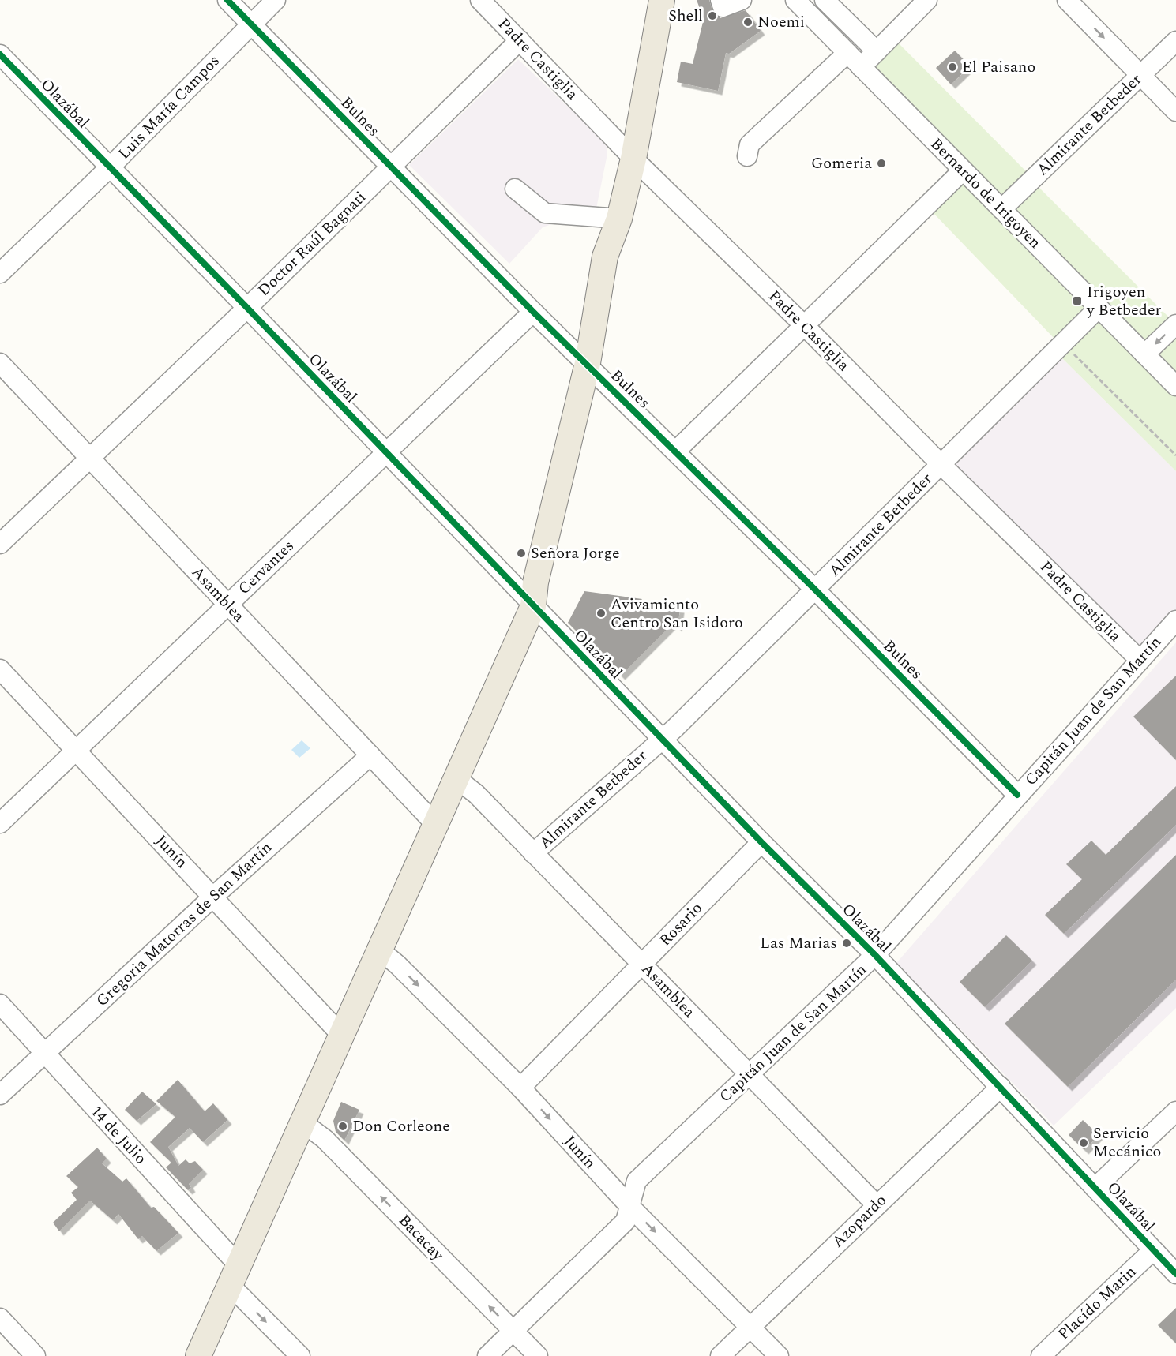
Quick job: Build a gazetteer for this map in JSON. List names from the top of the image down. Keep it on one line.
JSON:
{"streets":{"street":["Padre Castiglia","Olazábal","Luis María Campos","Bulnes","Almirante Betbeder","Bernardo de Irigoyen","Doctor Raúl Bagnati","Cervantes","Asamblea","Capitán Juan de San Martín","Junín","Gregoria Matorras de San Martín","Rosario","14 de Julio","Azopardo","Bacacay","Placído Marin"]},"crossings":[["Padre Castiglia","Almirante Betbeder"],["Padre Castiglia","Doctor Raúl Bagnati"],["Padre Castiglia","Capitán Juan de San Martín"],["Olazábal","Luis María Campos"],["Olazábal","Almirante Betbeder"],["Olazábal","Doctor Raúl Bagnati"],["Olazábal","Cervantes"],["Olazábal","Capitán Juan de San Martín"],["Olazábal","Rosario"],["Olazábal","Azopardo"],["Olazábal","Placído Marin"],["Luis María Campos","Bulnes"],["Bulnes","Almirante Betbeder"],["Bulnes","Doctor Raúl Bagnati"],["Bulnes","Cervantes"],["Bulnes","Capitán Juan de San Martín"],["Almirante Betbeder","Bernardo de Irigoyen"],["Almirante Betbeder","Asamblea"],["Doctor Raúl Bagnati","Asamblea"],["Cervantes","Asamblea"],["Cervantes","Junín"],["Asamblea","Capitán Juan de San Martín"],["Asamblea","Gregoria Matorras de San Martín"],["Asamblea","Rosario"],["Asamblea","Azopardo"],["Capitán Juan de San Martín","Junín"],["Capitán Juan de San Martín","Bacacay"],["Junín","Gregoria Matorras de San Martín"],["Junín","Rosario"],["Junín","Azopardo"],["Gregoria Matorras de San Martín","14 de Julio"]],"one_way":["Junín","Bacacay"],"places":{"other":["Shell","Noemi","El Paisano","Gomeria","Señora Jorge","Avivamiento Centro San Isidoro","Las Marias","Don Corleone","Servicio Mecánico"],"transit":["Irigoyen y Betbeder"]}}
